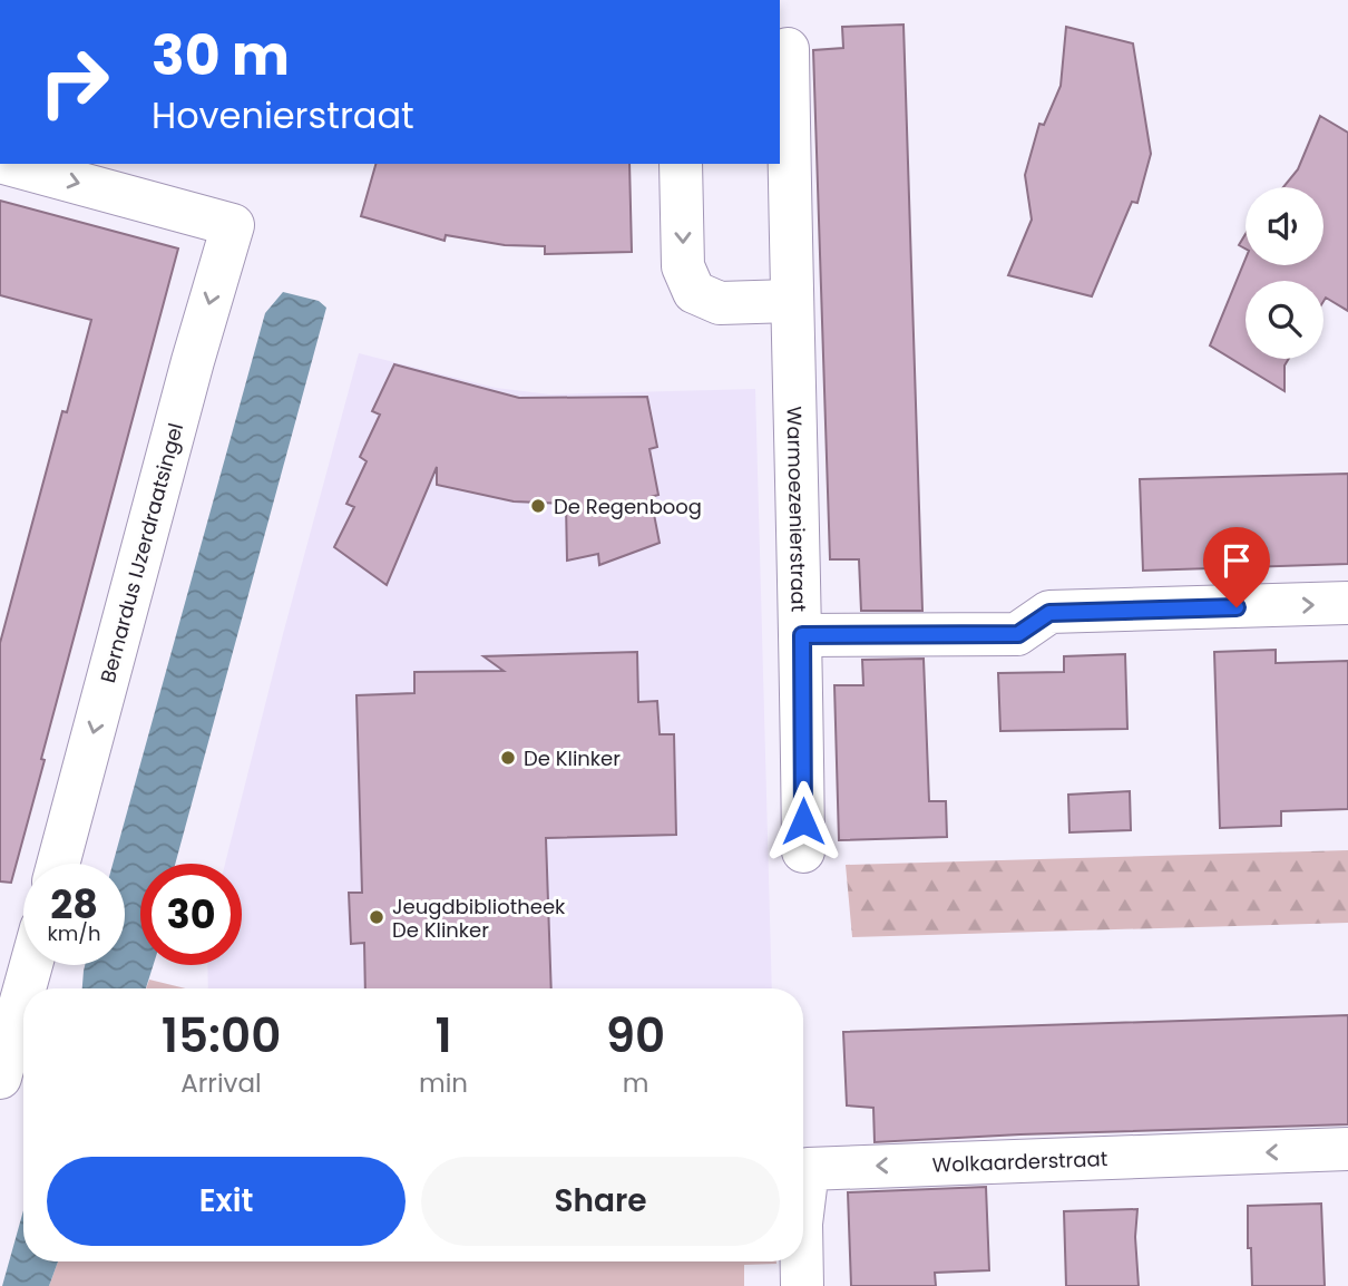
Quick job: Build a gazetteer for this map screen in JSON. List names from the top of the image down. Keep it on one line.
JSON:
{"streets":{"street":["Warmoezenierstraat","Bernardus IJzerdraatsingel","Wolkaarderstraat"]},"one_way":["Wolkaarderstraat"],"places":["De Regenboog","De Klinker","Jeugdbibliotheek De Klinker"],"page":{"turn":["30 m","Hovenierstraat"],"speed":"28 km/h","limit":"30","eta":["15:00","Arrival","1","min","90","m"],"buttons":["Exit","Share"]}}
